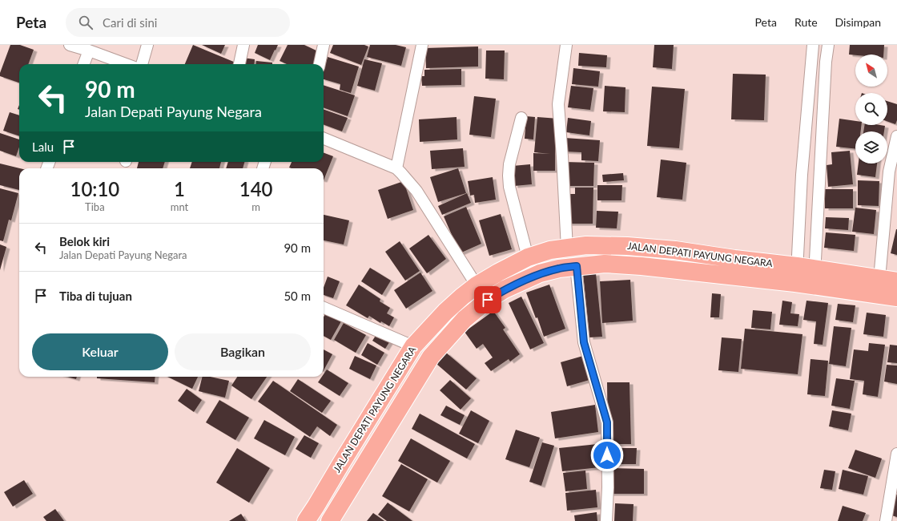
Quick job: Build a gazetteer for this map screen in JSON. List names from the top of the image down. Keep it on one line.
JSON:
{"streets":{"highway":["JALAN DEPATI PAYUNG NEGARA"]},"north":"top left","page":{"header":"Peta","search":"Cari di sini","nav":["Peta","Rute","Disimpan"],"turn":["90 m","Jalan Depati Payung Negara"],"then":"Lalu","eta":["10:10","Tiba","1","mnt","140","m"],"list":[{"name":"Belok kiri","note":"Jalan Depati Payung Negara","value":"90 m"},{"name":"Tiba di tujuan","value":"50 m"}],"buttons":["Keluar","Bagikan"]}}
